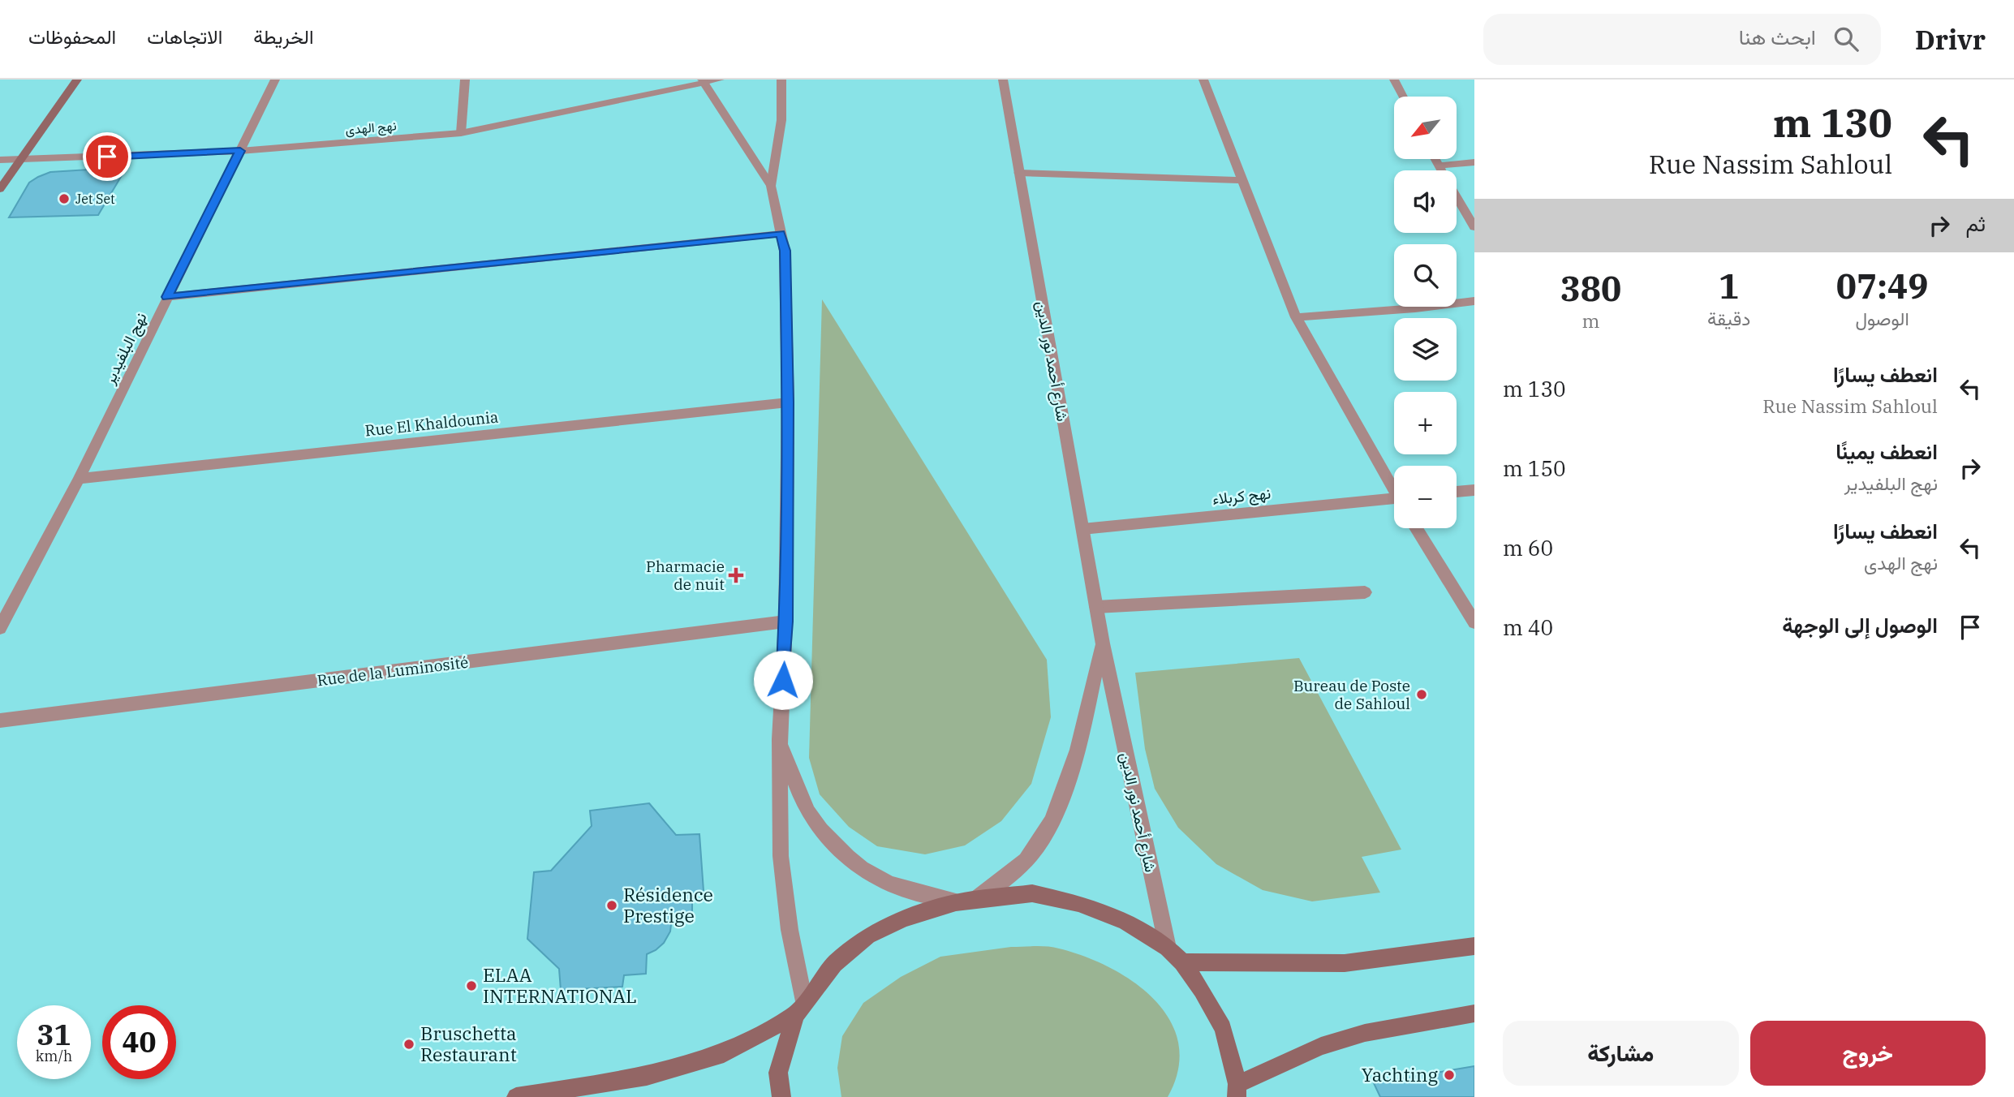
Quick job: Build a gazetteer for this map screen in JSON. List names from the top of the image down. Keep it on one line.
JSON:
{"streets":{"street":["نهج الهدى","نهج البلفيدير","شارع أحمد نور الدين","Rue El Khaldounia","نهج كربلاء","Rue de la Luminosité"]},"crossings":[["نهج الهدى","نهج البلفيدير"],["نهج البلفيدير","Rue El Khaldounia"],["شارع أحمد نور الدين","نهج كربلاء"]],"places":{"other":["Jet Set","Bureau de Poste de Sahloul","Résidence Prestige","ELAA INTERNATIONAL","Bruschetta Restaurant","Yachting"],"health":["Pharmacie de nuit"]},"north":"bottom left","page":{"header":"Drivr","search":"ابحث هنا","nav":["الخريطة","الاتجاهات","المحفوظات"],"turn":["130 m","Rue Nassim Sahloul"],"map_buttons":["+","−"],"then":"ثم","eta":["07:49","الوصول","1","دقيقة","380","m"],"list":[{"name":"انعطف يسارًا","note":"Rue Nassim Sahloul","value":"130 m"},{"name":"انعطف يمينًا","note":"نهج البلفيدير","value":"150 m"},{"name":"انعطف يسارًا","note":"نهج الهدى","value":"60 m"},{"name":"الوصول إلى الوجهة","value":"40 m"}],"speed":"31 km/h","limit":"40","buttons":["خروج","مشاركة"]}}
